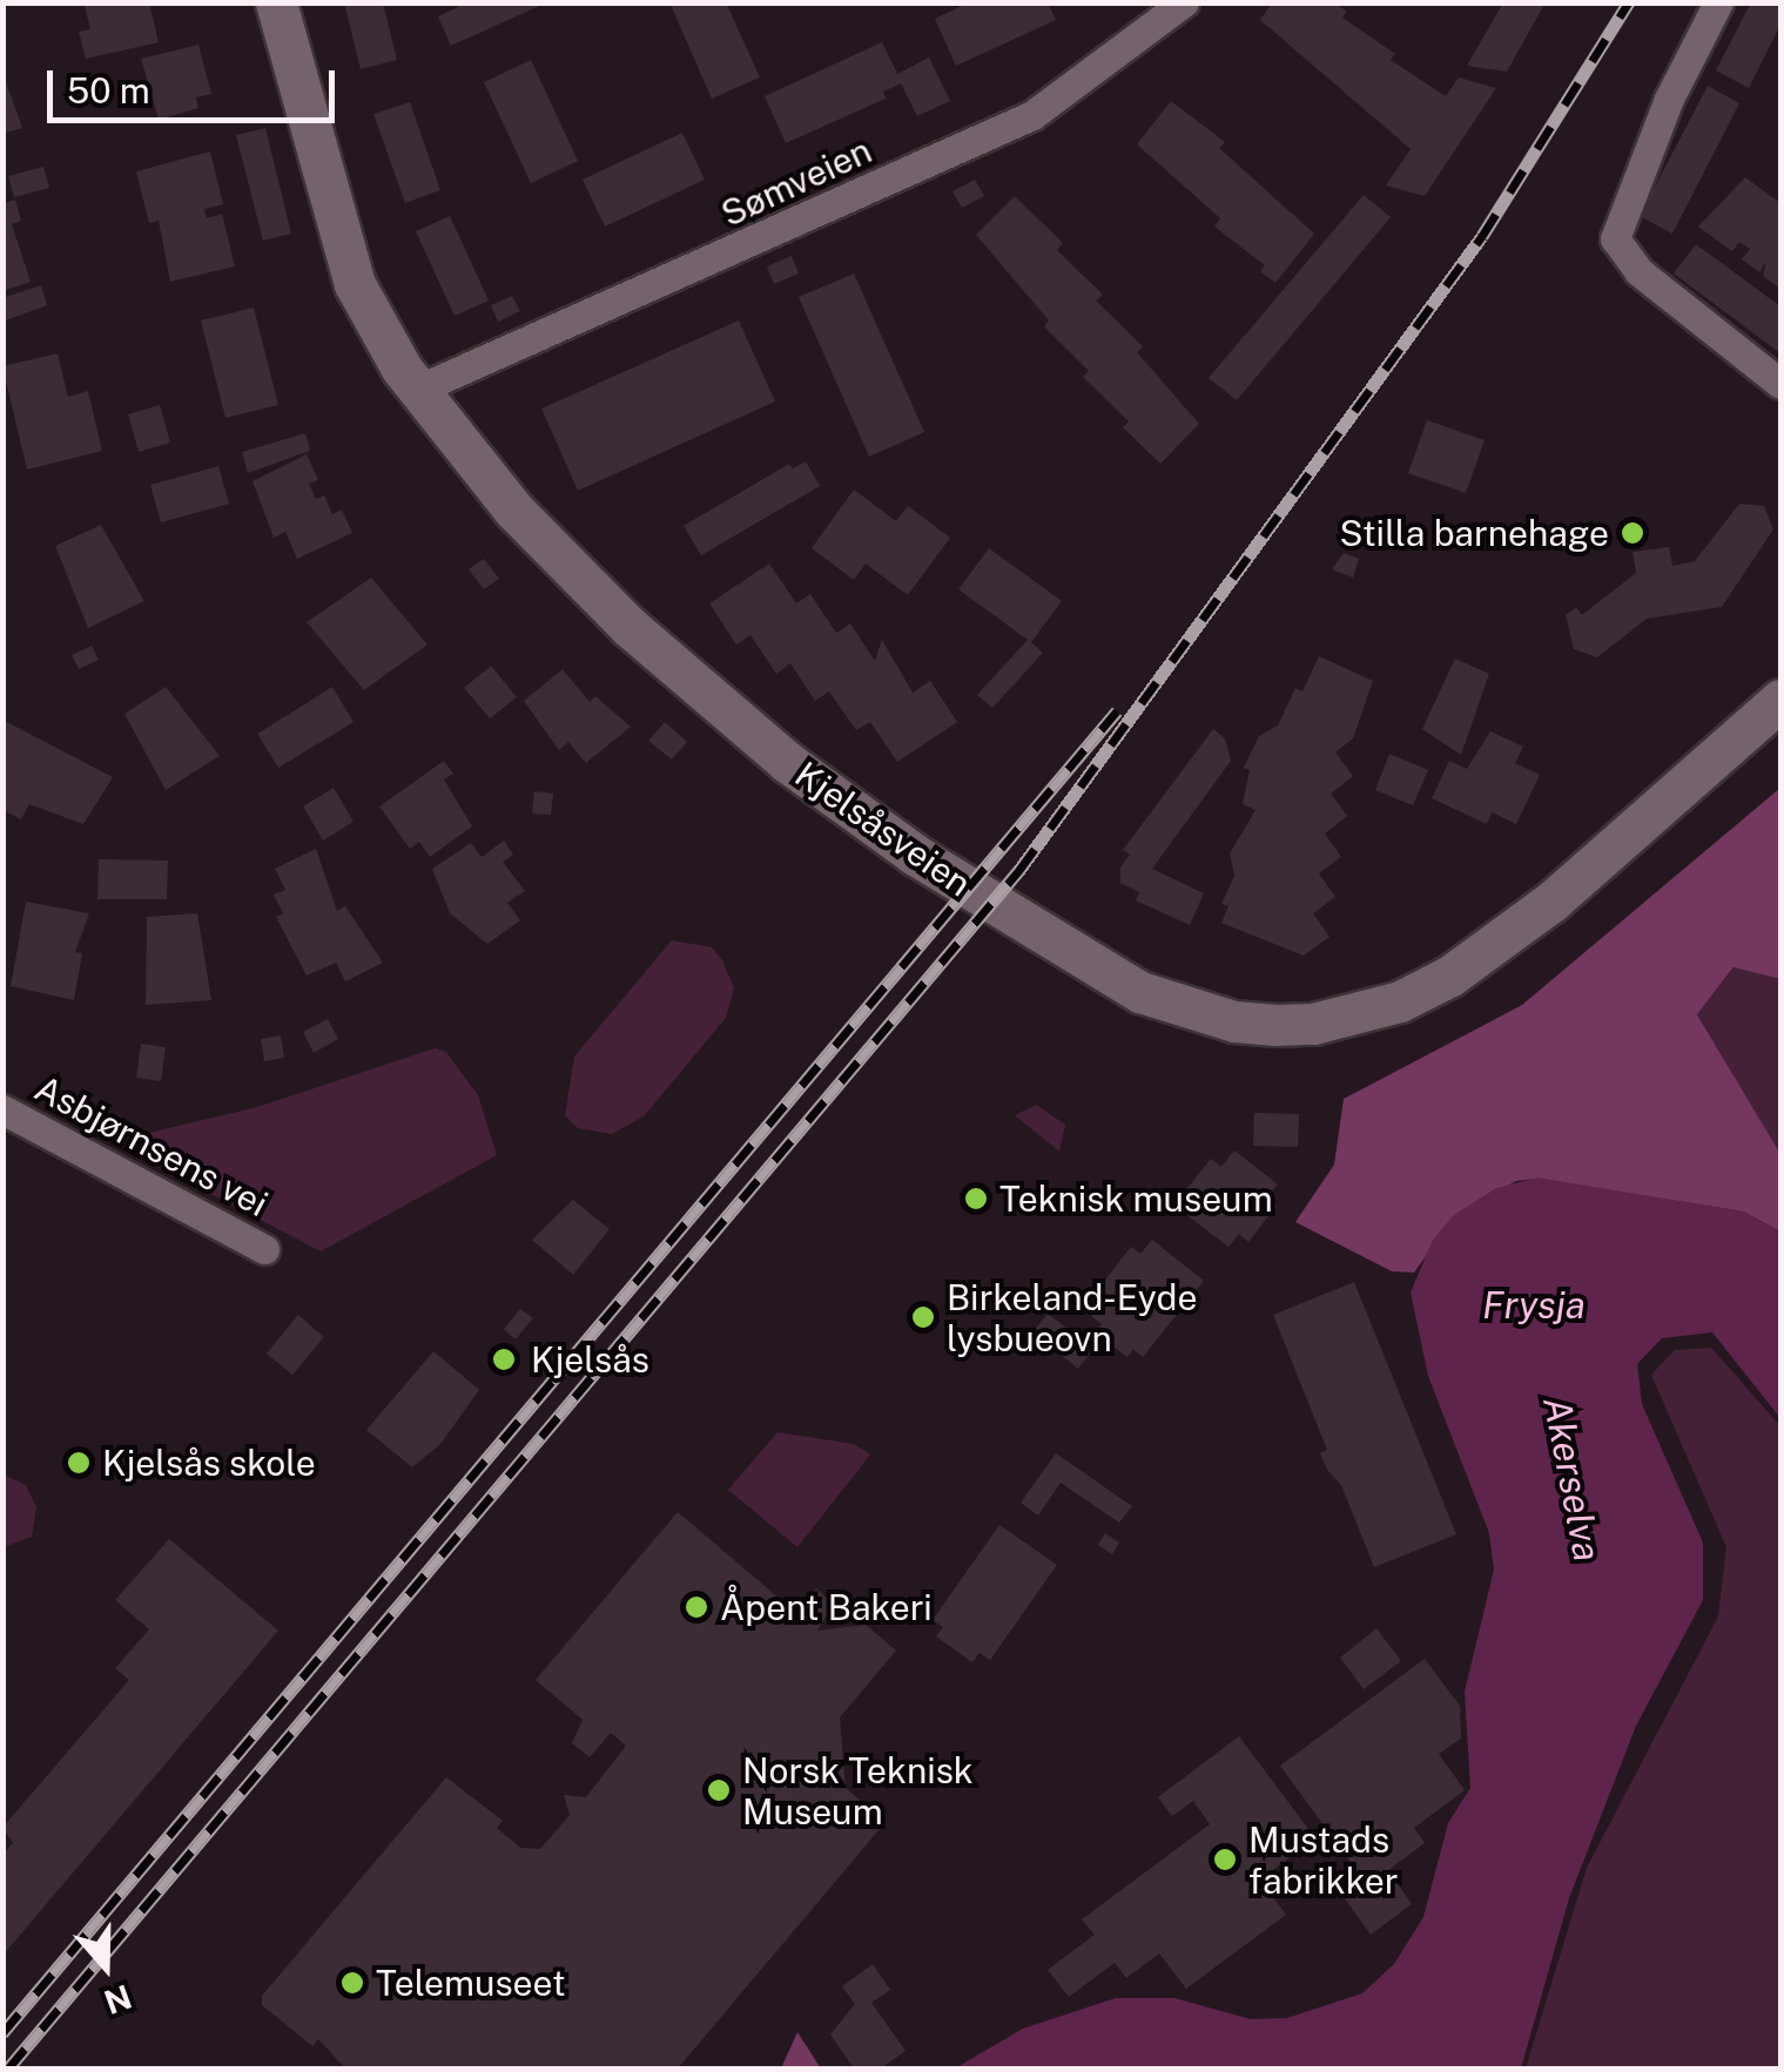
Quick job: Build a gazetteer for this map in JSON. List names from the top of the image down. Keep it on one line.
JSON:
{"streets":{"main road":["Kjelsåsveien"],"street":["Sømveien","Asbjørnsens vei"]},"crossings":[["Sømveien","Kjelsåsveien"]],"water":["Frysja","Akerselva"],"places":["Stilla barnehage","Teknisk museum","Birkeland-Eyde lysbueovn","Kjelsås","Kjelsås skole","Åpent Bakeri","Norsk Teknisk Museum","Mustads fabrikker","Telemuseet"],"scale_bar":"50 m","north":"bottom"}
